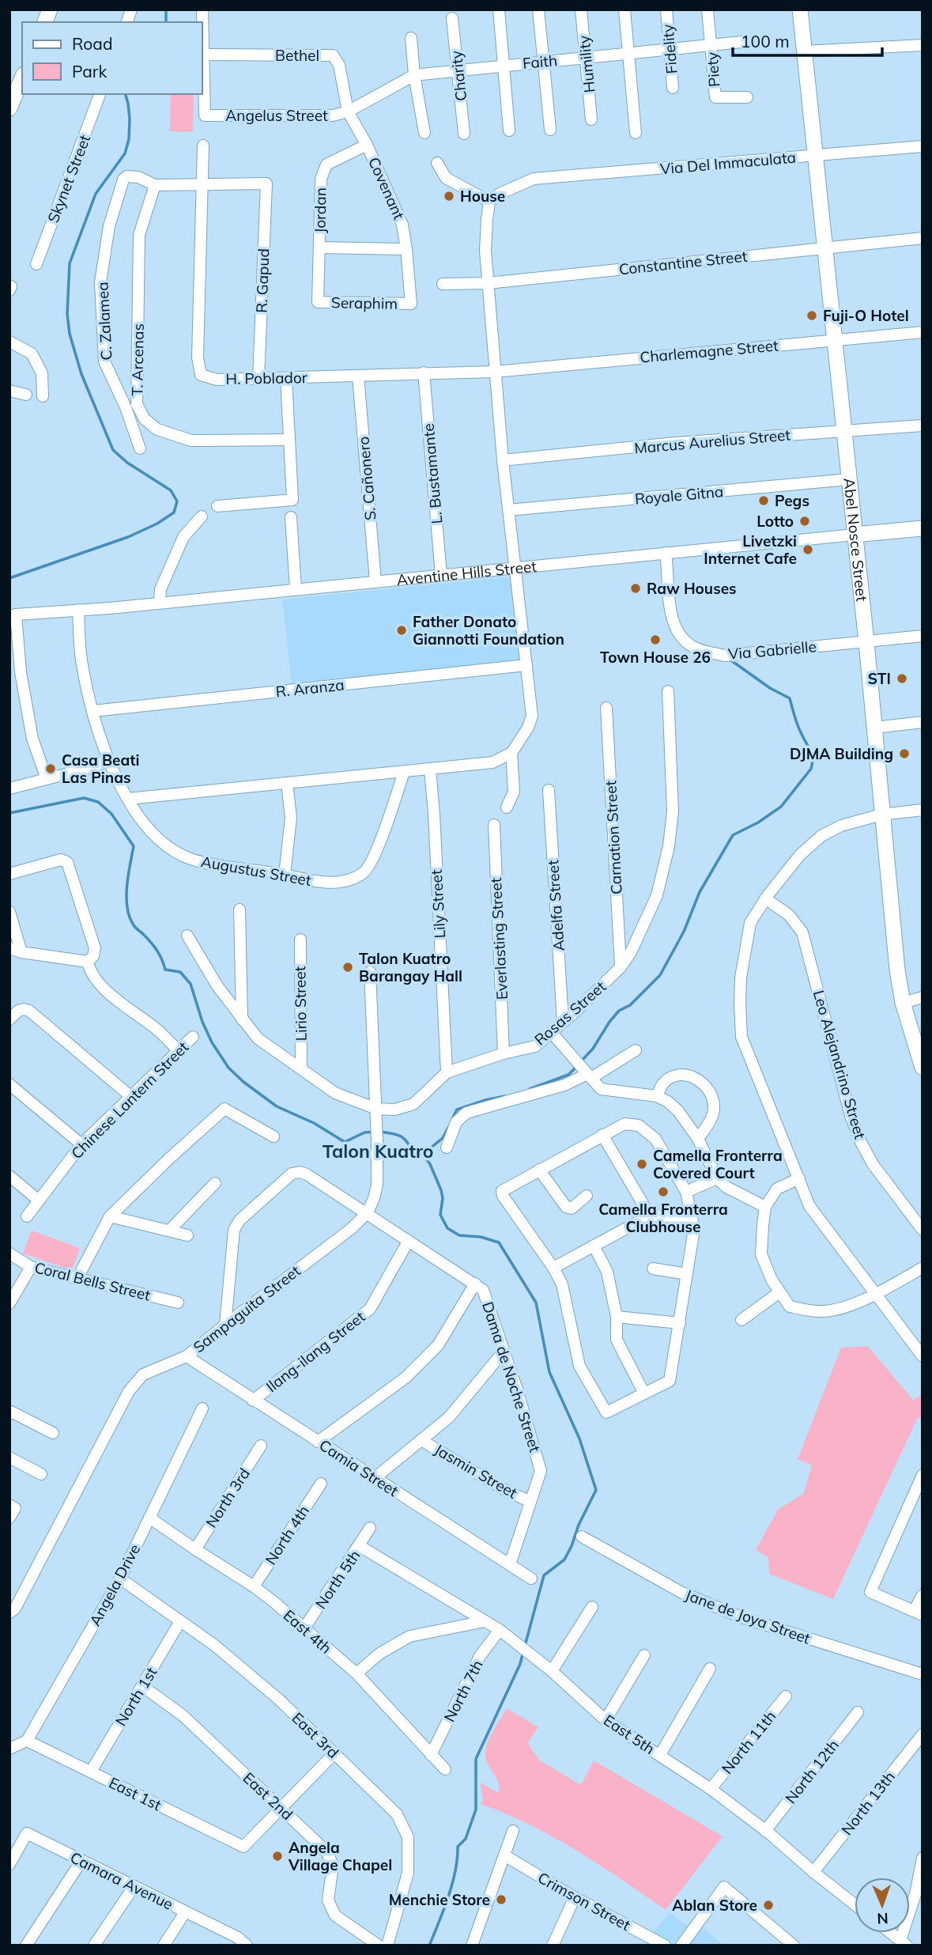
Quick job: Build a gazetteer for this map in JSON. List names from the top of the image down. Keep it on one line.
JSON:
{"streets":{"street":["Fidelity","Bethel","Faith","Humility","Piety","Charity","Angelus Street","Via Del Immaculata","Skynet Street","Covenant","Jordan","Constantine Street","R. Gapud","Seraphim","C. Zalamea","Charlemagne Street","T. Arcenas","H. Poblador","Marcus Aurelius Street","L. Bustamante","S. Cañonero","Royale Gitna","Abel Nosce Street","Aventine Hills Street","Via Gabrielle","R. Aranza","Carnation Street","Augustus Street","Lily Street","Adelfa Street","Everlasting Street","Lirio Street","Rosas Street","Leo Alejandrino Street","Chinese Lantern Street","Coral Bells Street","Sampaguita Street","Ilang-ilang Street","Dama de Noche Street","Camia Street","Jasmin Street","North 3rd","North 4th","North 5th","Angela Drive","Jane de Joya Street","East 4th","North 7th","North 1st","East 5th","East 3rd","North 11th","North 12th","East 1st","East 2nd","North 13th","Camara Avenue","Crimson Street"]},"crossings":[["Fidelity","Faith"],["Bethel","Faith"],["Bethel","Angelus Street"],["Bethel","Covenant"],["Faith","Humility"],["Faith","Piety"],["Faith","Charity"],["Faith","Angelus Street"],["Faith","Covenant"],["Angelus Street","Covenant"],["Via Del Immaculata","Abel Nosce Street"],["Covenant","Jordan"],["Covenant","Seraphim"],["Jordan","Seraphim"],["Constantine Street","Abel Nosce Street"],["R. Gapud","C. Zalamea"],["R. Gapud","H. Poblador"],["C. Zalamea","T. Arcenas"],["C. Zalamea","H. Poblador"],["Charlemagne Street","H. Poblador"],["Charlemagne Street","Abel Nosce Street"],["H. Poblador","L. Bustamante"],["H. Poblador","S. Cañonero"],["Marcus Aurelius Street","Abel Nosce Street"],["L. Bustamante","Aventine Hills Street"],["S. Cañonero","Aventine Hills Street"],["Royale Gitna","Abel Nosce Street"],["Abel Nosce Street","Aventine Hills Street"],["Abel Nosce Street","Via Gabrielle"],["Aventine Hills Street","Via Gabrielle"],["Aventine Hills Street","Augustus Street"],["R. Aranza","Augustus Street"],["Carnation Street","Rosas Street"],["Lily Street","Rosas Street"],["Adelfa Street","Rosas Street"],["Everlasting Street","Rosas Street"],["Lirio Street","Rosas Street"],["Rosas Street","Sampaguita Street"],["Sampaguita Street","Dama de Noche Street"],["Sampaguita Street","Camia Street"],["Ilang-ilang Street","Dama de Noche Street"],["Ilang-ilang Street","Camia Street"],["Dama de Noche Street","Camia Street"],["Dama de Noche Street","Jasmin Street"],["North 3rd","East 4th"],["North 4th","East 4th"],["North 5th","East 4th"],["North 5th","East 5th"],["Angela Drive","East 4th"],["Angela Drive","East 3rd"],["Angela Drive","East 1st"],["East 4th","North 7th"],["North 7th","East 5th"],["North 1st","East 3rd"],["North 1st","East 1st"],["North 1st","East 2nd"],["East 5th","North 11th"],["East 5th","North 12th"],["East 5th","North 13th"],["East 1st","East 2nd"]],"districts":["Talon Kuatro"],"places":["House","Fuji-O Hotel","Pegs","Lotto","Livetzki Internet Cafe","Raw Houses","Father Donato Giannotti Foundation","Town House 26","STI","DJMA Building","Casa Beati Las Pinas","Talon Kuatro Barangay Hall","Camella Fronterra Covered Court","Camella Fronterra Clubhouse","Angela Village Chapel","Menchie Store","Ablan Store"],"legend":["Road","Park"],"scale_bar":"100 m","north":"bottom"}
